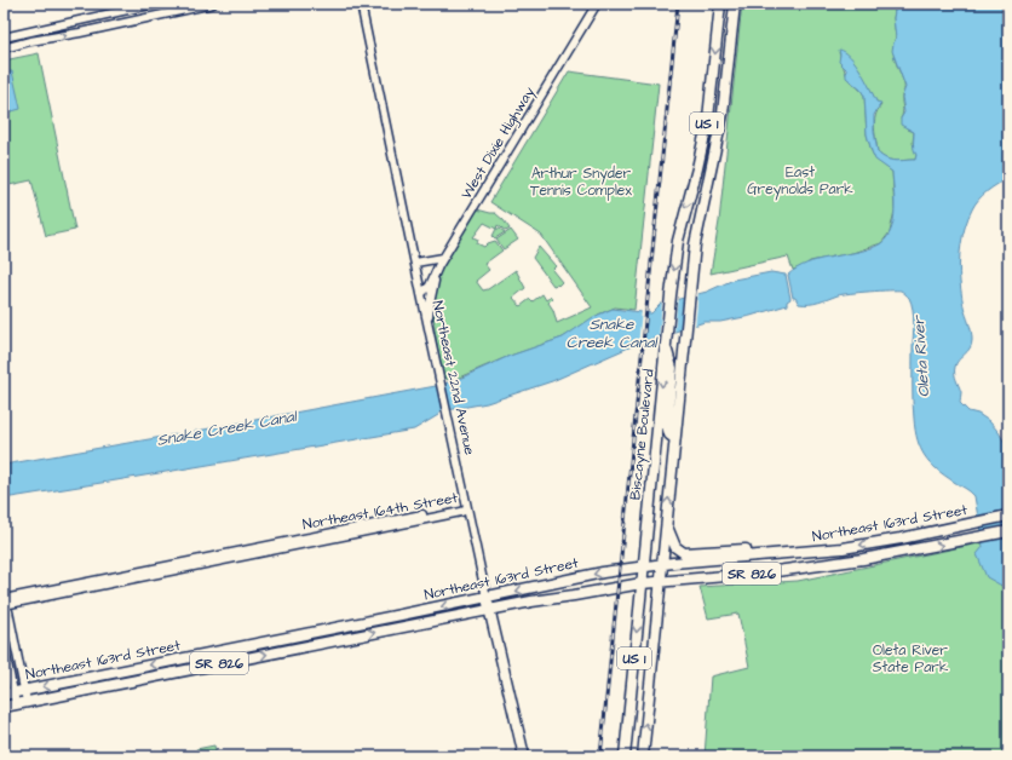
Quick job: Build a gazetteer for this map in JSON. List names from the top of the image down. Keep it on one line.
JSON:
{"streets":{"main road":["US 1","Northeast 22nd Avenue","Biscayne Boulevard","Northeast 163rd Street","SR 826"],"street":["West Dixie Highway","Northeast 164th Street"]},"crossings":[["US 1","Northeast 163rd Street"],["West Dixie Highway","Northeast 22nd Avenue"],["Northeast 22nd Avenue","Northeast 164th Street"],["Northeast 22nd Avenue","Northeast 163rd Street"],["Biscayne Boulevard","Northeast 163rd Street"]],"water":["Snake Creek Canal","Oleta River"],"parks":["East Greynolds Park","Arthur Snyder Tennis Complex","Oleta River State Park"]}
